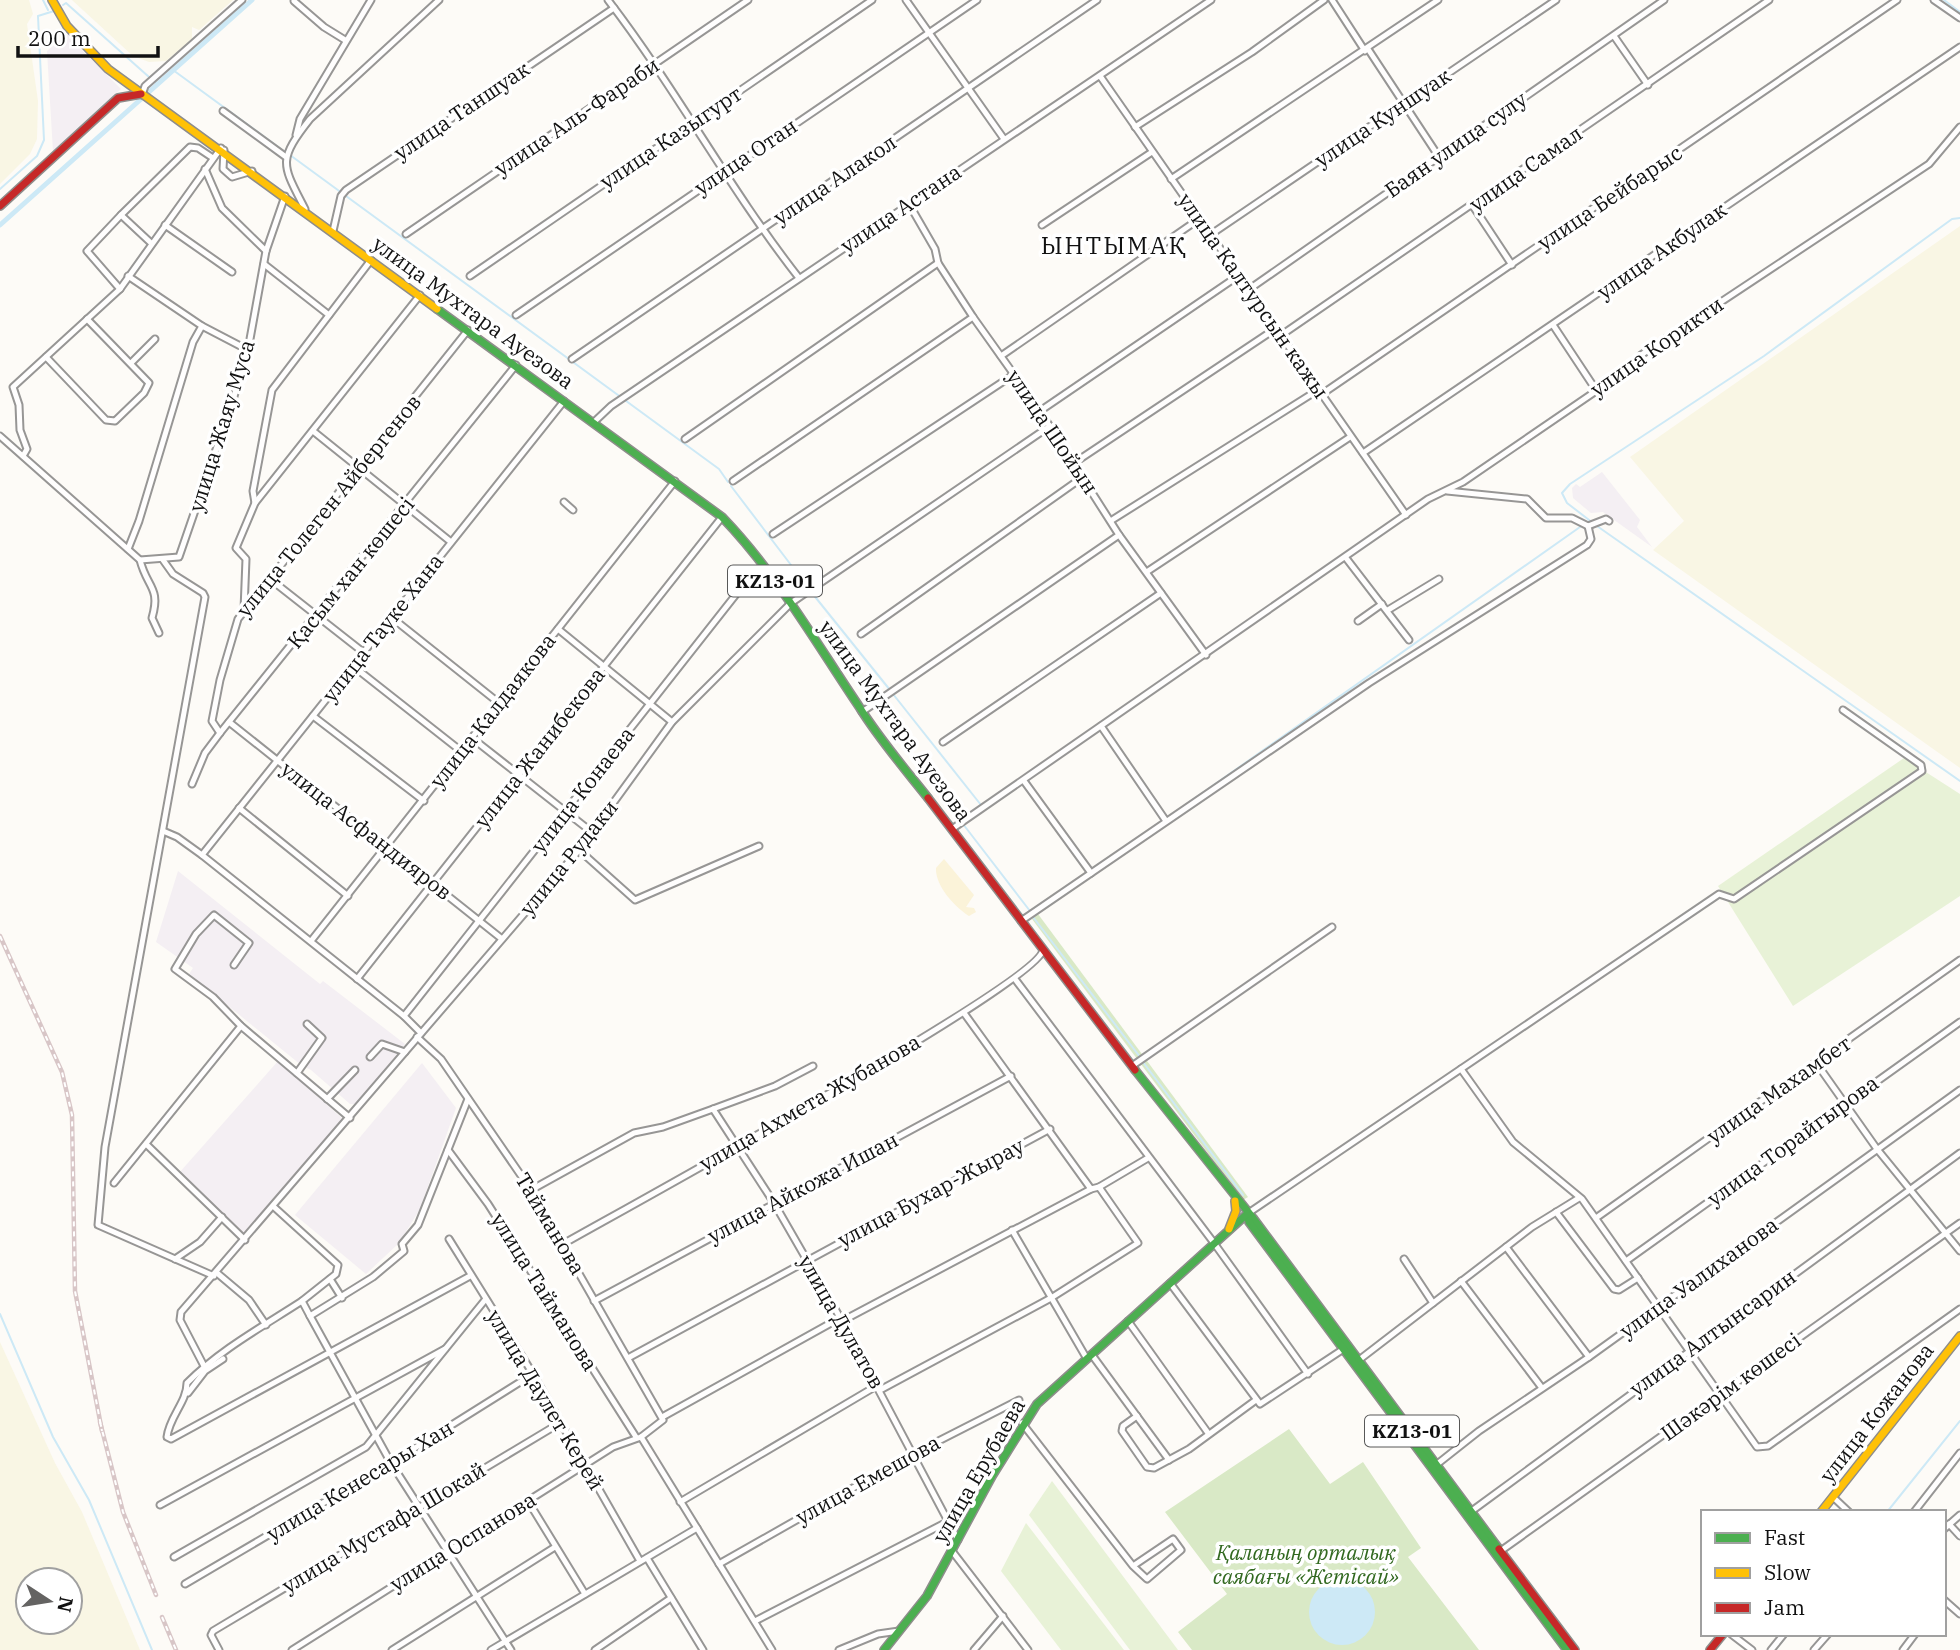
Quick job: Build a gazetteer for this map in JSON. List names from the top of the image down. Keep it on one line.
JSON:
{"streets":{"main road":["улица Мухтара Ауезова","KZ13-01","улица Кожанова","улица Ерубаева"],"street":["улица Таншуак","улица Аль-Фараби","улица Куншуак","улица Казыгурт","Баян улица сулу","улица Отан","улица Самал","улица Алакол","улица Бейбарыс","улица Астана","улица Акбулак","улица Калтурсын кажы","улица Корикти","улица Жаяу Муса","улица Шойын","улица Толеген Айбергенов","Қасым хан көшесі","улица Тауке Хана","улица Калдаякова","улица Жанибекова","улица Конаева","улица Асфандияров","улица Рудаки","улица Махамбет","улица Ахмета Жубанова","улица Торайгырова","улица Айкожа Ишан","улица Бухар-Жырау","Тайманова","улица Уалиханова","улица Тайманова","улица Дулатов","улица Алтынсарин","Шәкәрім көшесі","улица Даулет Керей","улица Емешова","улица Кенесары Хан","улица Мустафа Шокай","улица Оспанова"]},"crossings":[["улица Таншуак","улица Мухтара Ауезова"],["улица Куншуак","улица Калтурсын кажы"],["Баян улица сулу","улица Калтурсын кажы"],["улица Самал","улица Калтурсын кажы"],["улица Бейбарыс","улица Калтурсын кажы"],["улица Астана","улица Калтурсын кажы"],["улица Астана","улица Мухтара Ауезова"],["улица Астана","улица Шойын"],["улица Акбулак","улица Калтурсын кажы"],["улица Калтурсын кажы","улица Корикти"],["улица Мухтара Ауезова","улица Корикти"],["улица Мухтара Ауезова","улица Жаяу Муса"],["улица Мухтара Ауезова","улица Толеген Айбергенов"],["улица Мухтара Ауезова","Қасым хан көшесі"],["улица Мухтара Ауезова","KZ13-01"],["улица Мухтара Ауезова","улица Тауке Хана"],["улица Мухтара Ауезова","улица Калдаякова"],["улица Мухтара Ауезова","улица Жанибекова"],["улица Мухтара Ауезова","улица Конаева"],["улица Мухтара Ауезова","улица Рудаки"],["улица Мухтара Ауезова","улица Ахмета Жубанова"],["улица Мухтара Ауезова","улица Уалиханова"],["улица Мухтара Ауезова","улица Алтынсарин"],["улица Мухтара Ауезова","Шәкәрім көшесі"],["улица Мухтара Ауезова","улица Ерубаева"],["улица Корикти","улица Шойын"],["улица Шойын","улица Рудаки"],["улица Толеген Айбергенов","Қасым хан көшесі"],["Қасым хан көшесі","улица Асфандияров"],["улица Тауке Хана","улица Асфандияров"],["улица Тауке Хана","Тайманова"],["улица Калдаякова","улица Асфандияров"],["улица Калдаякова","Тайманова"],["улица Жанибекова","улица Асфандияров"],["улица Жанибекова","Тайманова"],["улица Конаева","улица Асфандияров"],["улица Конаева","Тайманова"],["улица Асфандияров","улица Рудаки"],["улица Рудаки","Тайманова"],["улица Ахмета Жубанова","Тайманова"],["улица Ахмета Жубанова","улица Дулатов"],["улица Айкожа Ишан","Тайманова"],["улица Айкожа Ишан","улица Дулатов"],["улица Бухар-Жырау","Тайманова"],["улица Бухар-Жырау","улица Дулатов"],["Тайманова","улица Оспанова"],["улица Тайманова","улица Емешова"],["улица Тайманова","улица Оспанова"],["улица Дулатов","улица Ерубаева"],["улица Дулатов","улица Емешова"],["улица Даулет Керей","улица Кенесары Хан"],["улица Даулет Керей","улица Мустафа Шокай"],["улица Даулет Керей","улица Оспанова"]],"districts":["ЫНТЫМАҚ"],"parks":["Қаланың орталық саябағы «Жетісай»"],"legend":["Fast","Slow","Jam"],"scale_bar":"200 m","north":"right"}
